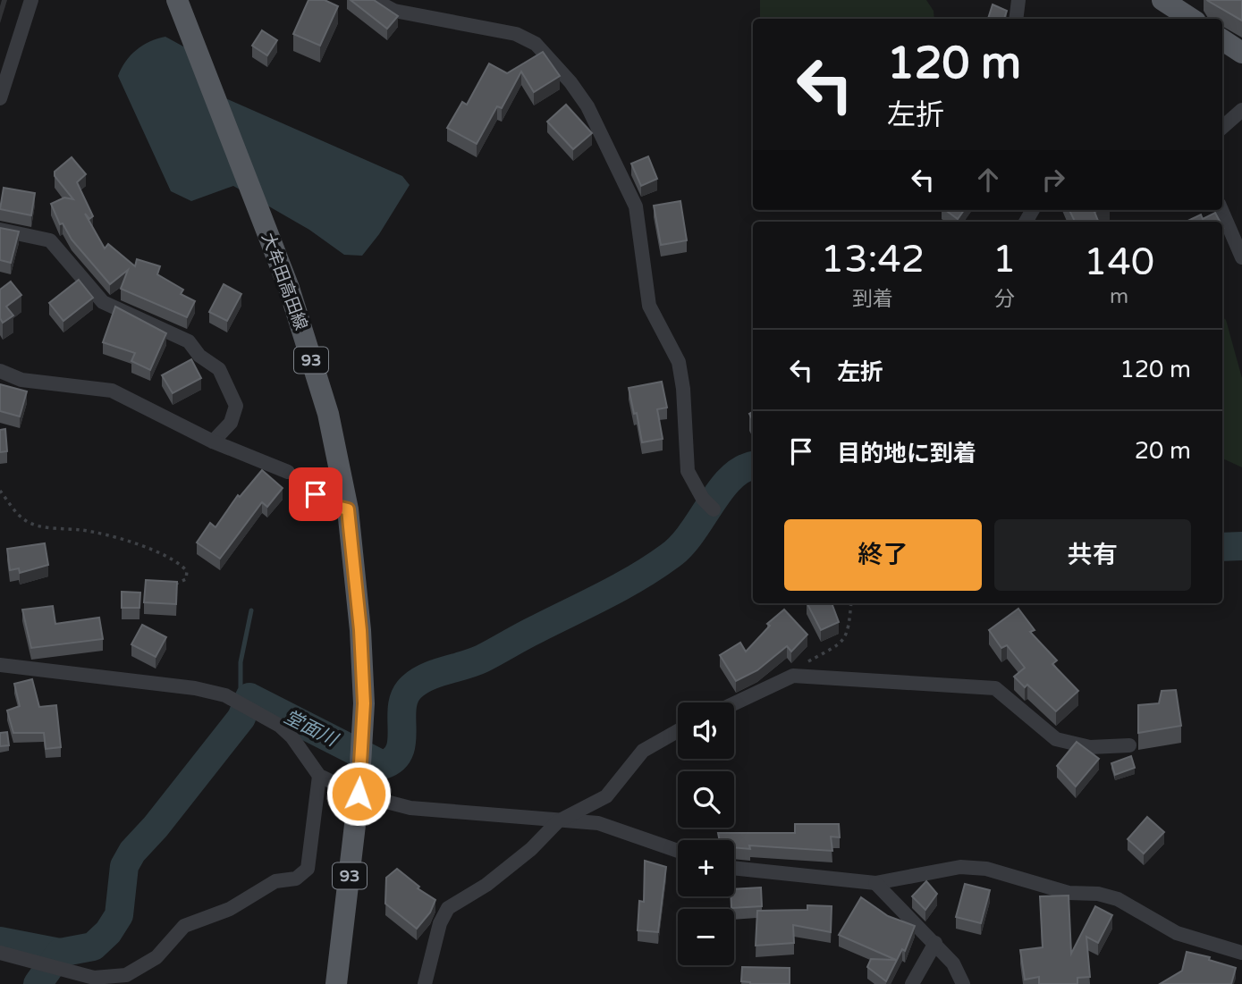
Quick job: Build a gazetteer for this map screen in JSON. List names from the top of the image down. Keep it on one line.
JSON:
{"streets":{"main road":["大牟田高田線","93"]},"water":["堂面川"],"page":{"turn":["120 m","左折"],"eta":["13:42","到着","1","分","140","m"],"list":[{"name":"左折","value":"120 m"},{"name":"目的地に到着","value":"20 m"}],"buttons":["終了","共有"],"map_buttons":["+","−"]}}
